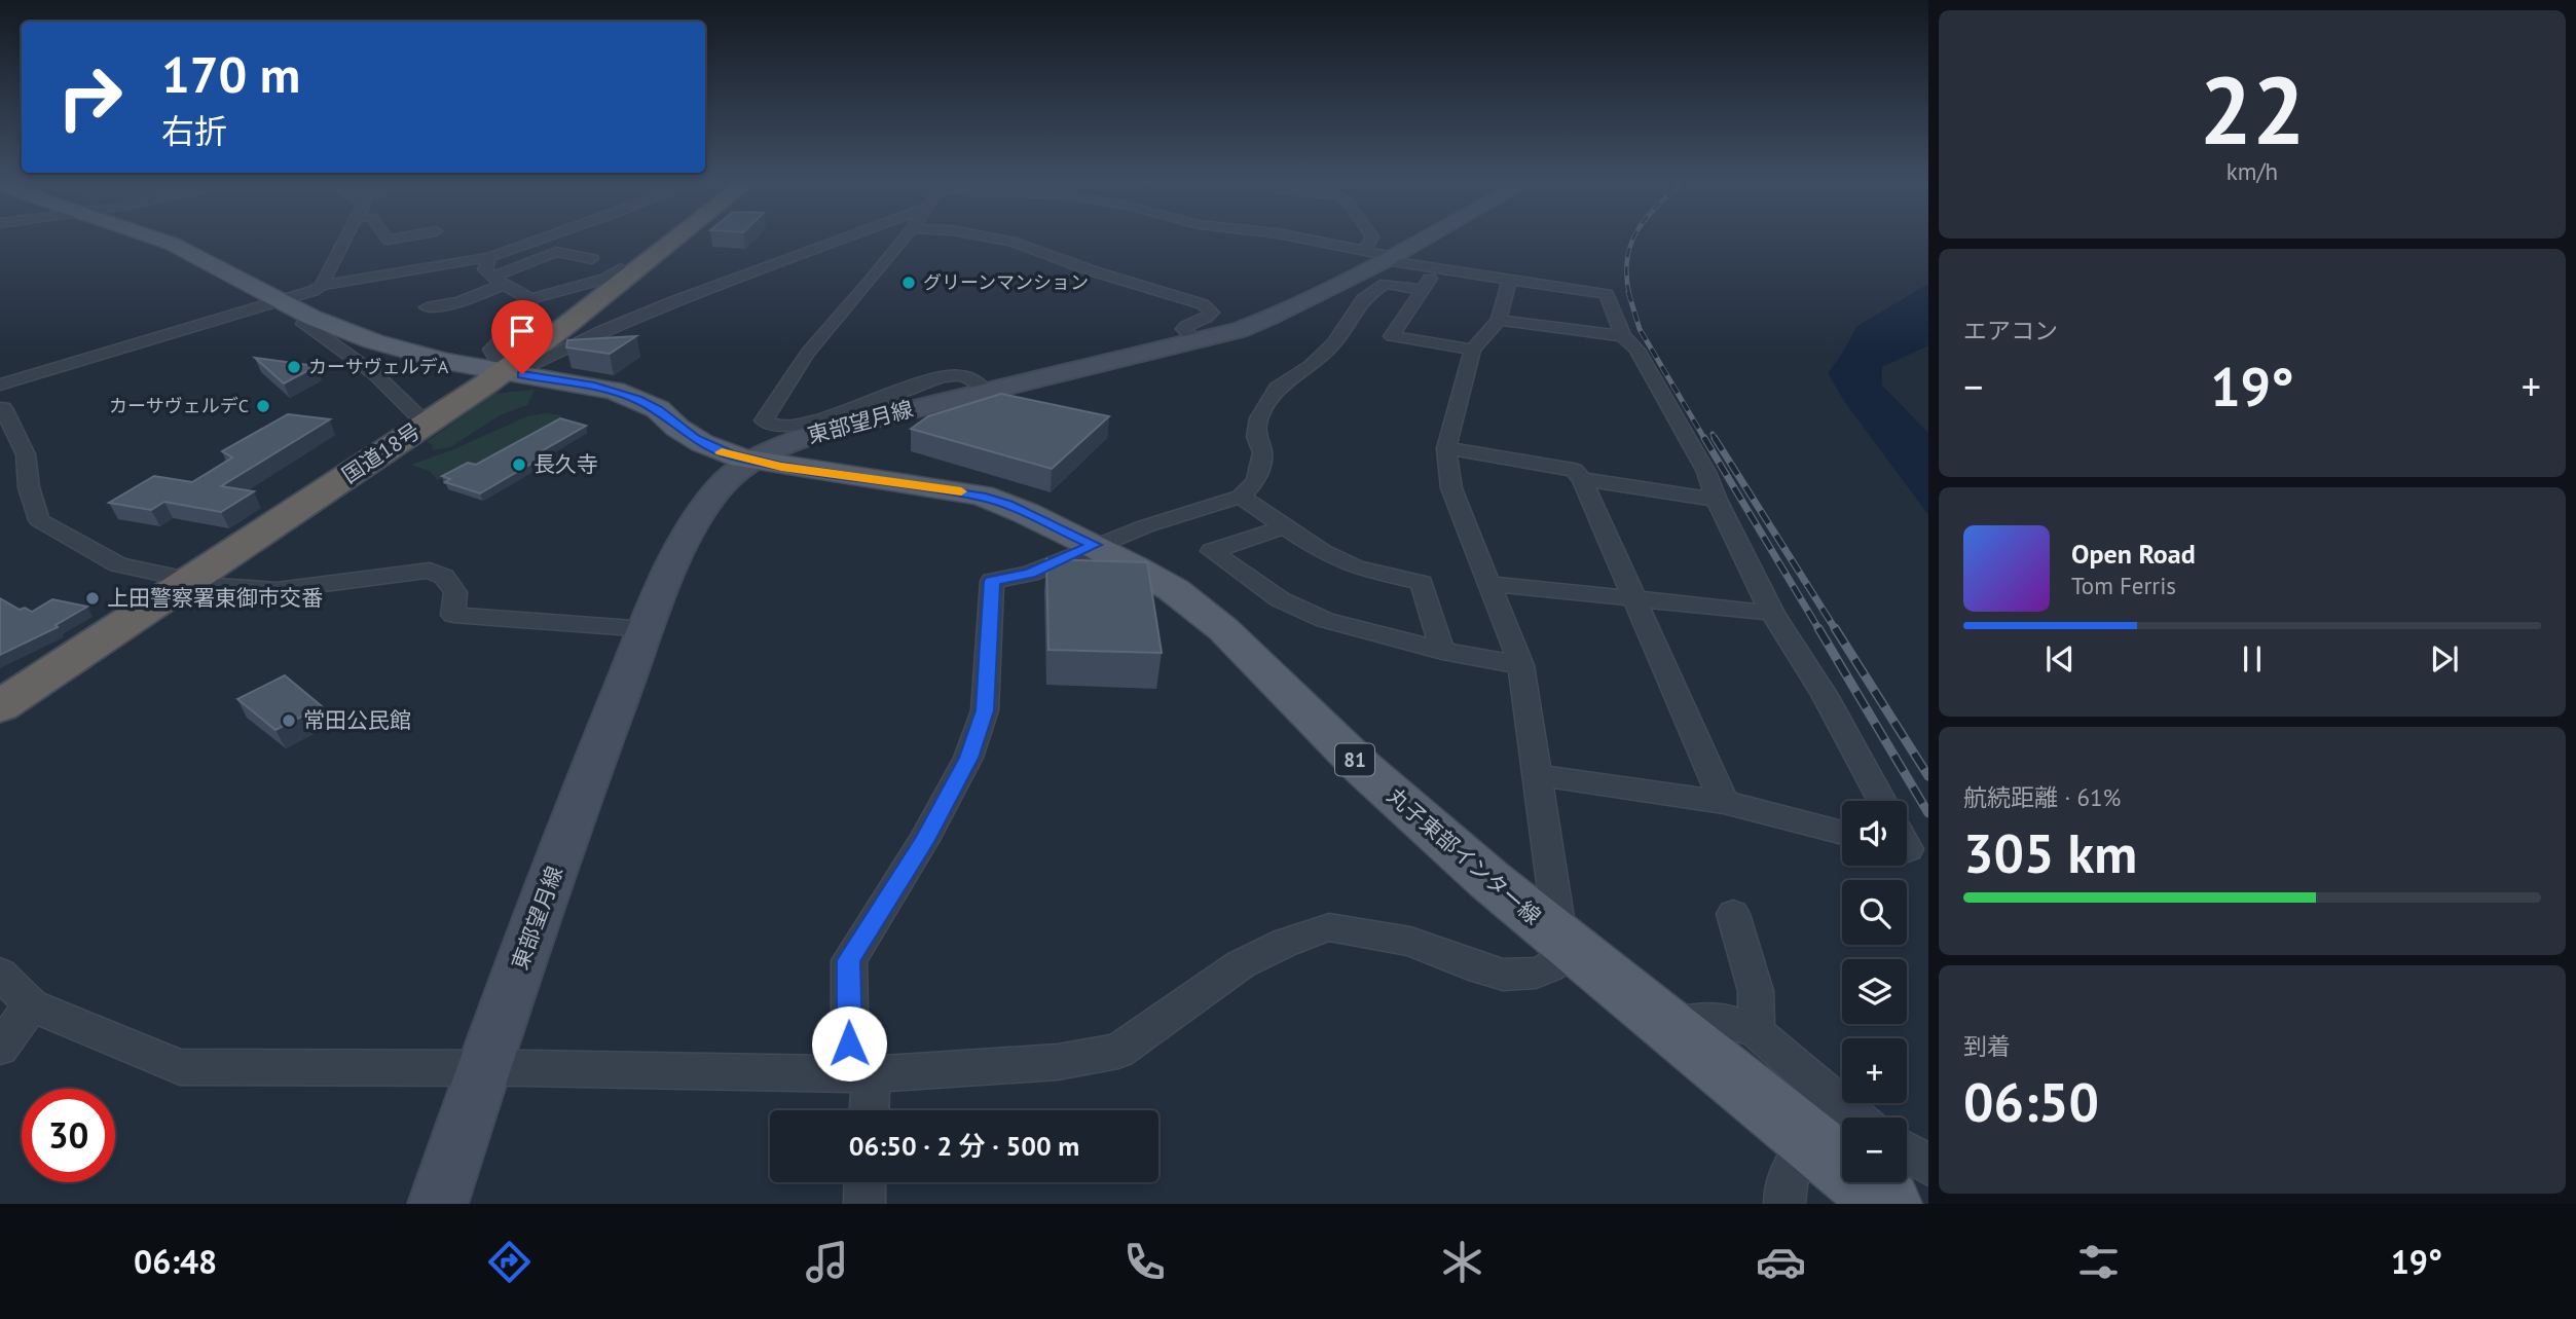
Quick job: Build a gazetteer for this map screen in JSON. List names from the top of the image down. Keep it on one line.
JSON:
{"streets":{"highway":["国道18号"],"main road":["東部望月線","81","丸子東部インター線"]},"crossings":[["東部望月線","丸子東部インター線"],["国道18号","81"],["国道18号","丸子東部インター線"],["81","丸子東部インター線"]],"places":["グリーンマンション","カーサヴェルデA","カーサヴェルデC","長久寺","上田警察署東御市交番","常田公民館"],"page":{"tile":[["22","km/h"],"エアコン",["航続距離 · 61%","305 km"],["到着","06:50"]],"turn":["170 m","右折"],"heat":["−","19°","+"],"song":["Open Road","Tom Ferris"],"map_buttons":["+","−"],"limit":"30","trip":"06:50 · 2 分 · 500 m","tabs":["06:48","19°"]}}
